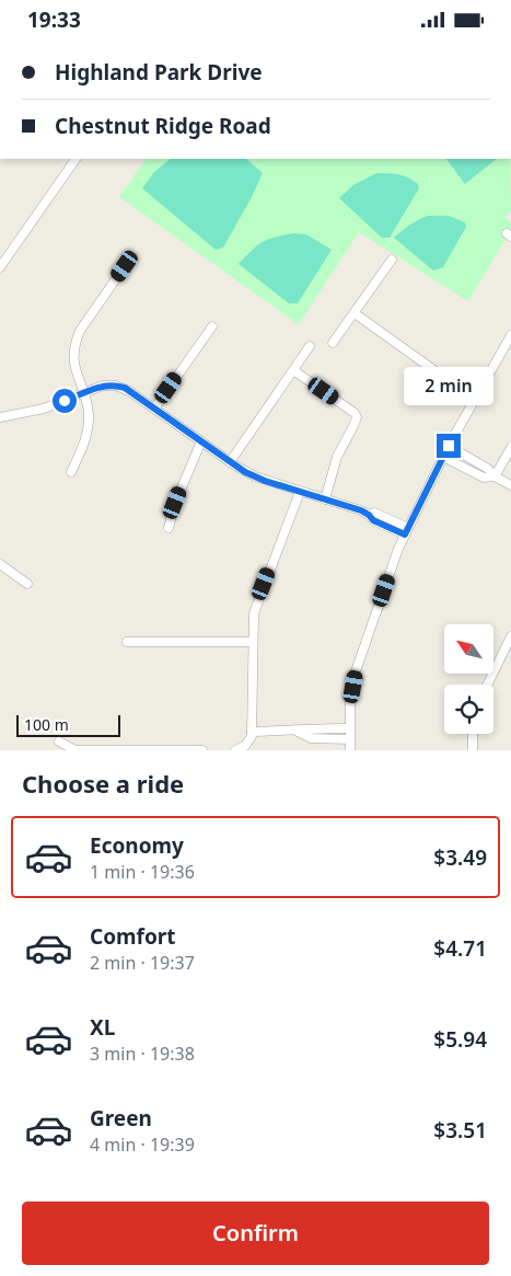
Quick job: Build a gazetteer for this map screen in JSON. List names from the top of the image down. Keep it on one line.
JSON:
{"scale_bar":"100 m","north":"top left","page":{"status":"19:33","banner":["Highland Park Drive","Chestnut Ridge Road"],"bubble":"2 min","scale":"100 m","heading":"Choose a ride","list":[{"name":"Economy","note":"1 min · 19:36","value":"$3.49"},{"name":"Comfort","note":"2 min · 19:37","value":"$4.71"},{"name":"XL","note":"3 min · 19:38","value":"$5.94"},{"name":"Green","note":"4 min · 19:39","value":"$3.51"}],"buttons":"Confirm"}}
